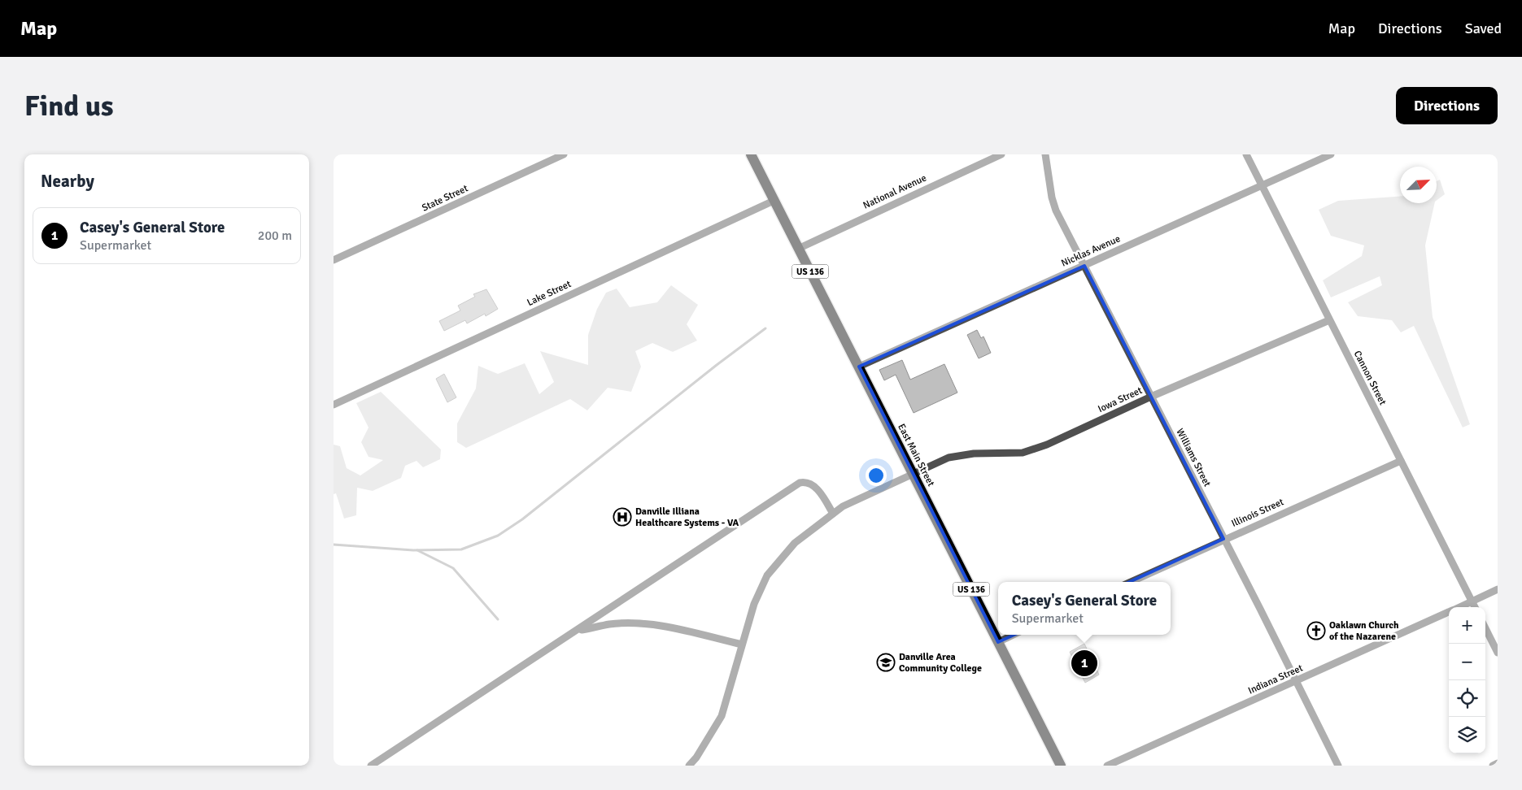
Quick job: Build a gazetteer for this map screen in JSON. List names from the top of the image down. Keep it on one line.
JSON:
{"streets":{"main road":["US 136","East Main Street"],"street":["National Avenue","State Street","Nicklas Avenue","Lake Street","Cannon Street","Iowa Street","Williams Street","Illinois Street","Indiana Street"]},"crossings":[["National Avenue","East Main Street"],["Nicklas Avenue","Cannon Street"],["Nicklas Avenue","East Main Street"],["Nicklas Avenue","Williams Street"],["Lake Street","East Main Street"],["Cannon Street","Iowa Street"],["Cannon Street","Illinois Street"],["Cannon Street","Indiana Street"],["Iowa Street","East Main Street"],["Iowa Street","Williams Street"],["Williams Street","Illinois Street"],["Williams Street","Indiana Street"]],"places":{"hospital":["Danville Illiana Healthcare Systems - VA"],"church":["Oaklawn Church of the Nazarene"],"school or university":["Danville Area Community College"]},"north":"top right","page":{"header":"Map","nav":["Map","Directions","Saved"],"buttons":"Directions","title":"Find us","heading":"Nearby","list":[{"mark":"1","name":"Casey's General Store","note":"Supermarket","value":"200 m"}],"popup":["Casey's General Store","Supermarket"],"map_buttons":["+","−"],"pins":"1"}}
